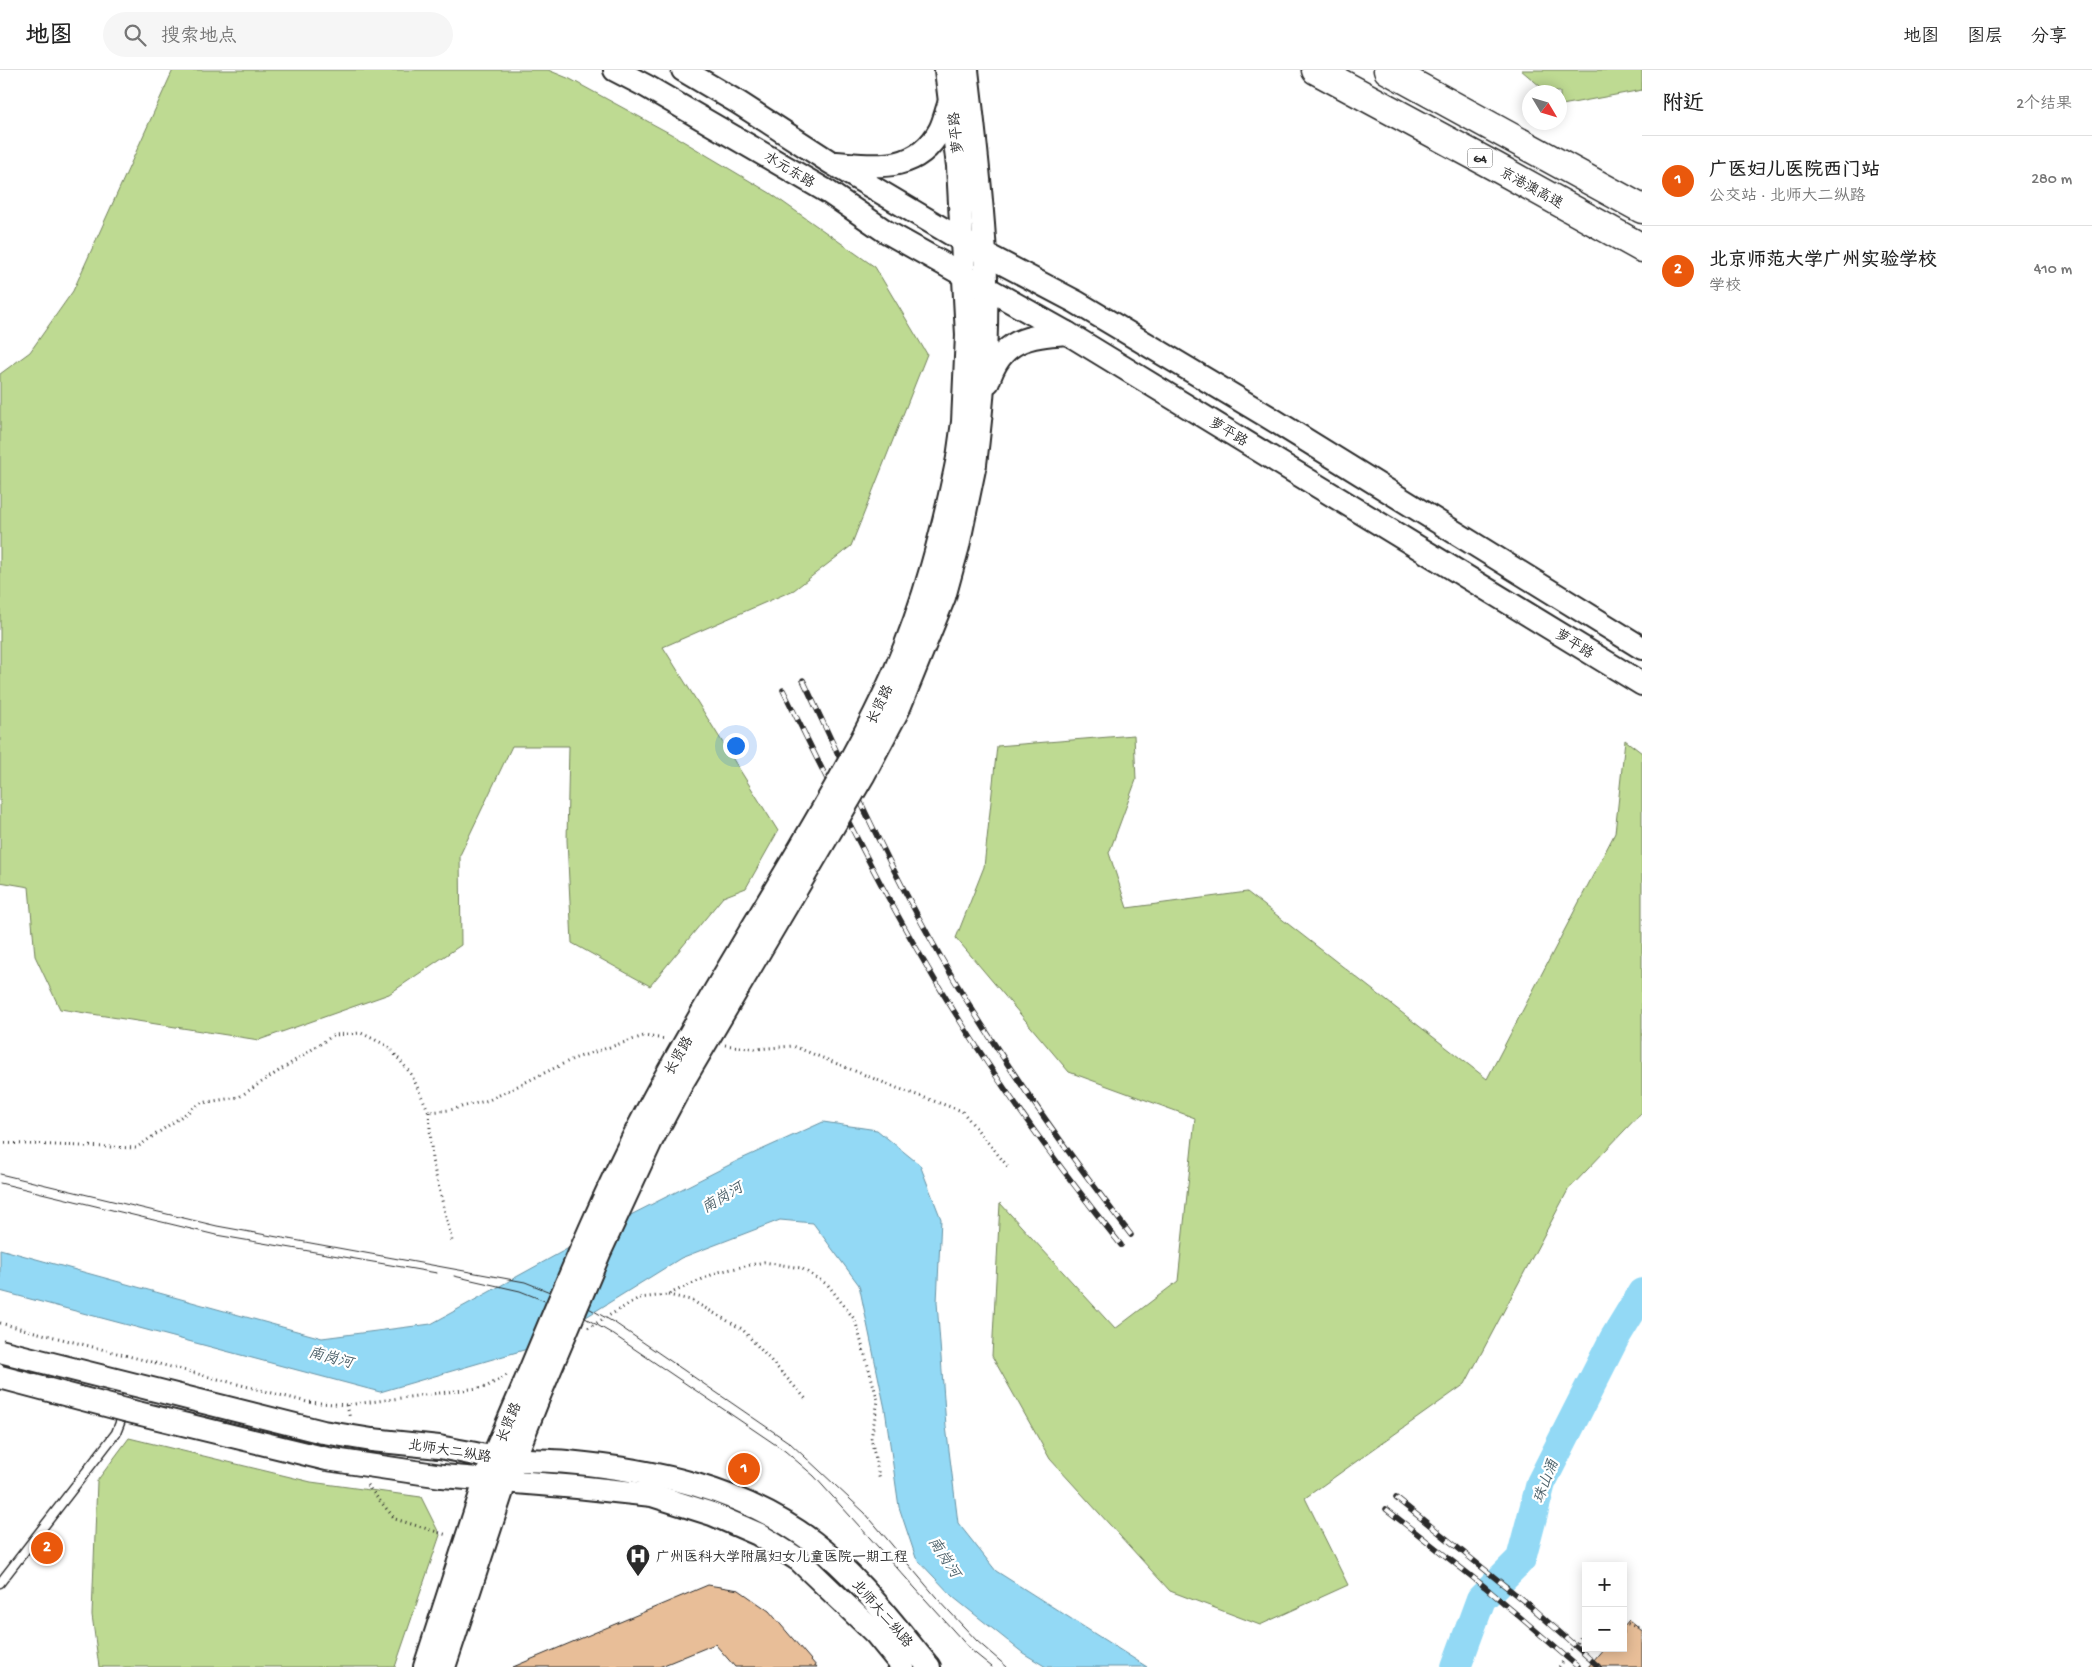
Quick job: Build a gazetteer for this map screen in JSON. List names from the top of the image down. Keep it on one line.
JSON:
{"streets":{"highway":["G4","京港澳高速"],"street":["萝平路","水元东路","长贤路","北师大二纵路"]},"crossings":[["萝平路","水元东路"],["长贤路","北师大二纵路"]],"water":["南岗河","珠山涌"],"places":{"hospital":["广州医科大学附属妇女儿童医院一期工程"]},"north":"bottom right","page":{"header":"地图","search":"搜索地点","nav":["地图","图层","分享"],"heading":["附近","2个结果"],"list":[{"mark":"1","name":"广医妇儿医院西门站","note":"公交站 · 北师大二纵路","value":"280 m"},{"mark":"2","name":"北京师范大学广州实验学校","note":"学校","value":"410 m"}],"pins":["1","2"],"map_buttons":["+","−"]}}
